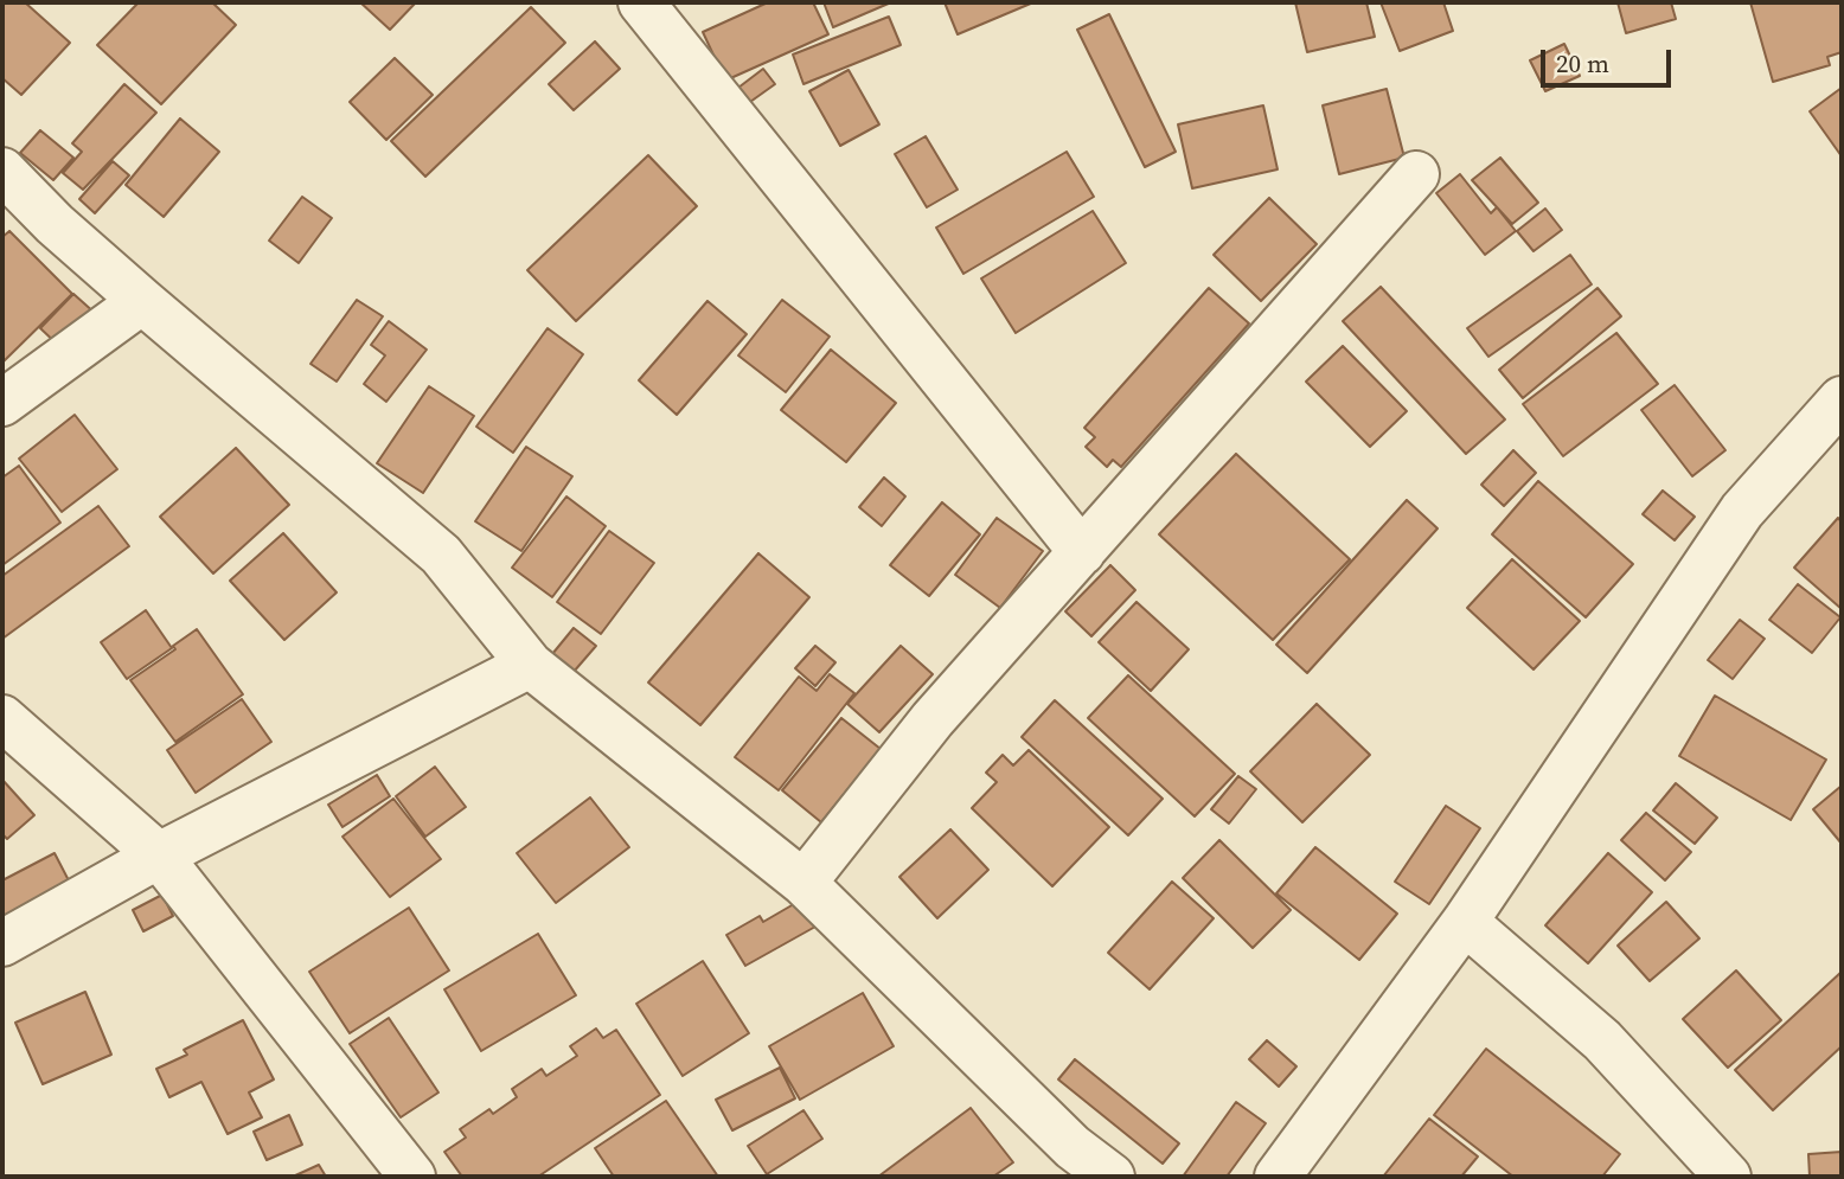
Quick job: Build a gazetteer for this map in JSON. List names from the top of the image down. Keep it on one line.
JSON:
{"scale_bar":"20 m"}
